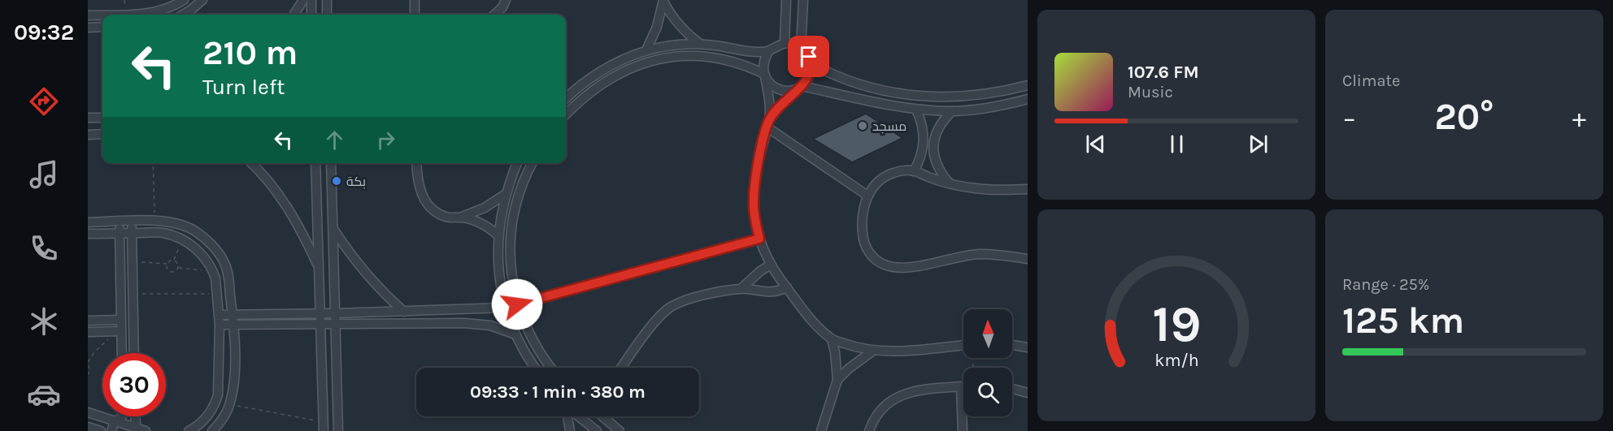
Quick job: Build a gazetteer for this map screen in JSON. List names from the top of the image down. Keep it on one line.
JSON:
{"places":["مسجد","بكة"],"north":"top","page":{"tabs":"09:32","tile":["Climate",["Range · 25%","125 km"]],"turn":["210 m","Turn left"],"song":["107.6 FM","Music"],"heat":["−","20°","+"],"limit":"30","trip":"09:33 · 1 min · 380 m","gauge":["19","km/h"]}}
